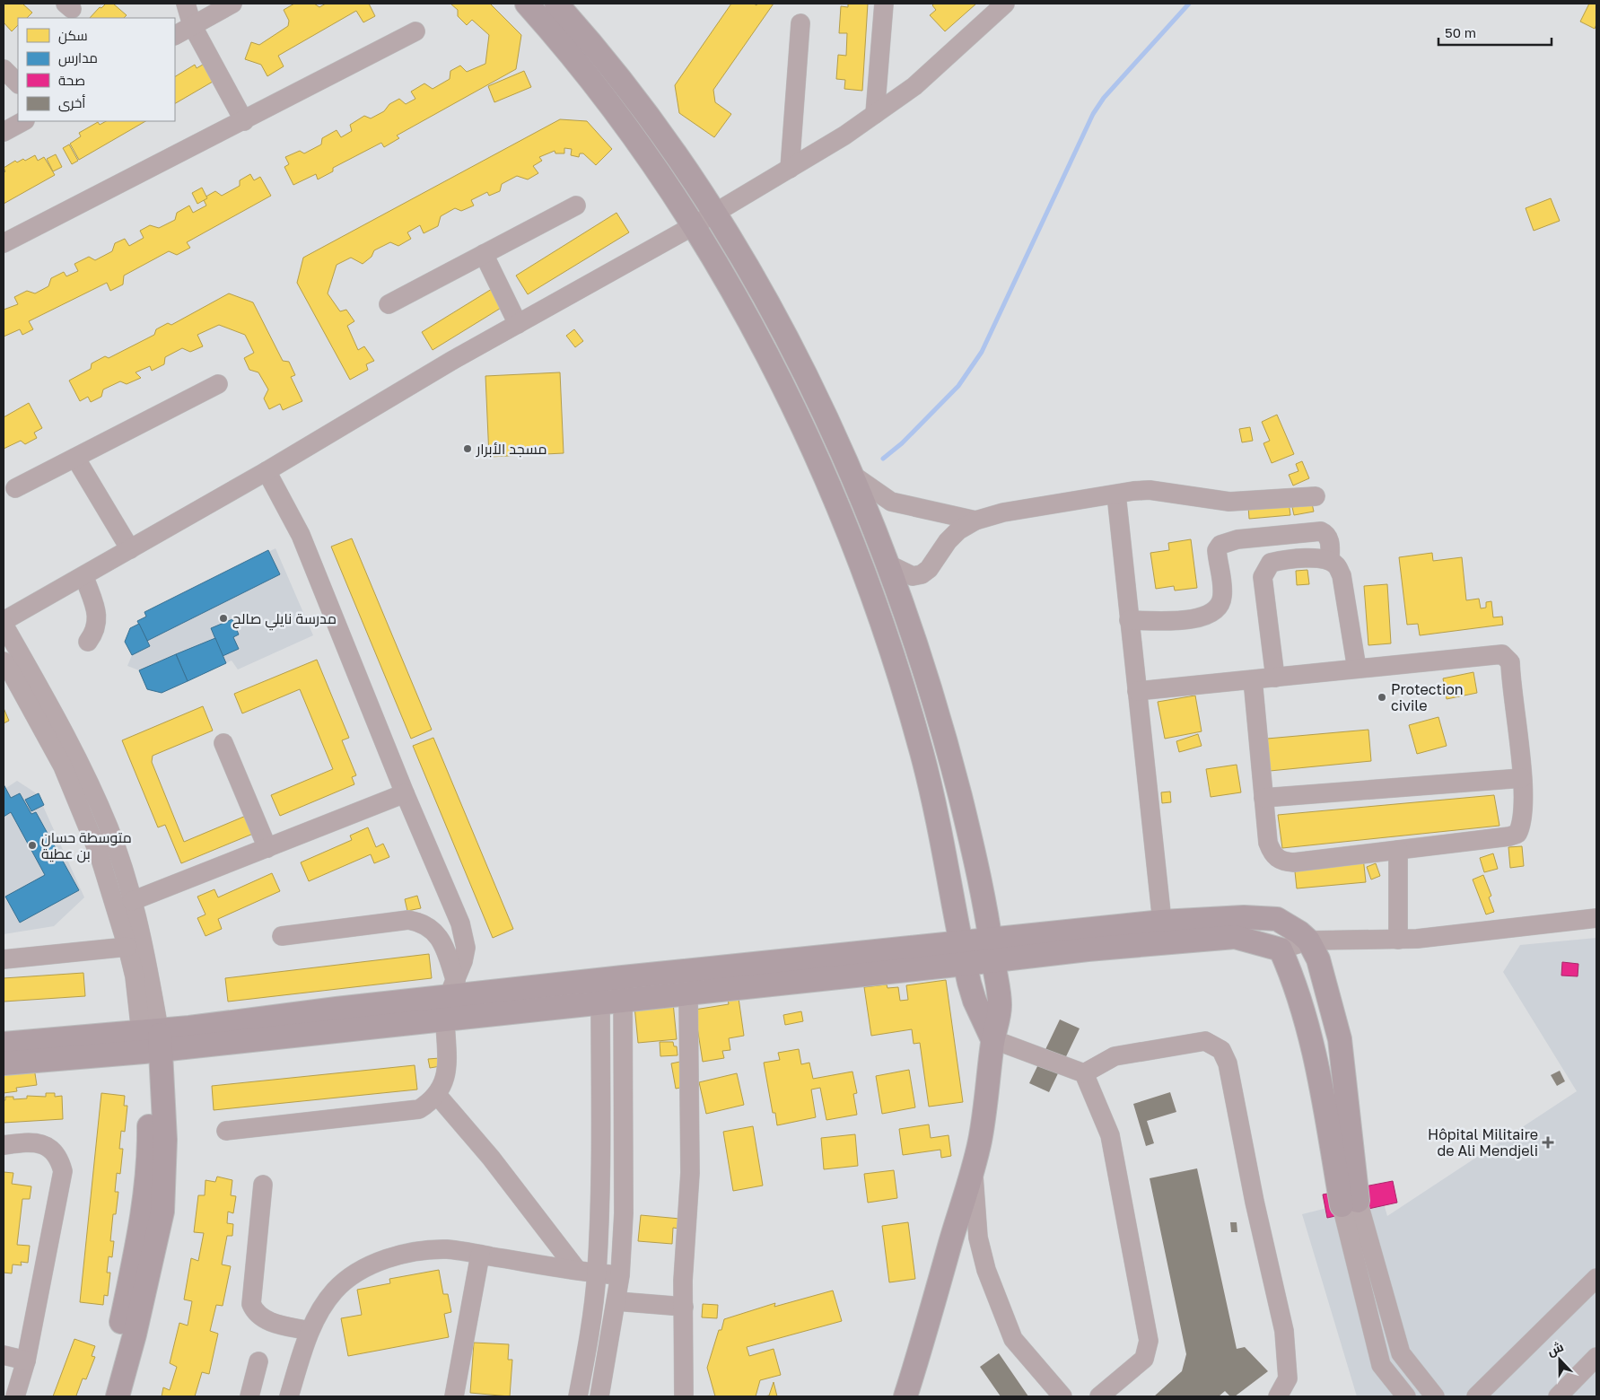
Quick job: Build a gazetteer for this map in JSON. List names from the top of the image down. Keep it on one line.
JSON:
{"places":{"other":["مسجد الأبرار","مدرسة نايلي صالح","Protection civile","متوسطة حسان بن عطية"],"health":["Hôpital Militaire de Ali Mendjeli"]},"legend":["سكن","مدارس","صحة","أخرى"],"scale_bar":"50 m","north":"top"}
